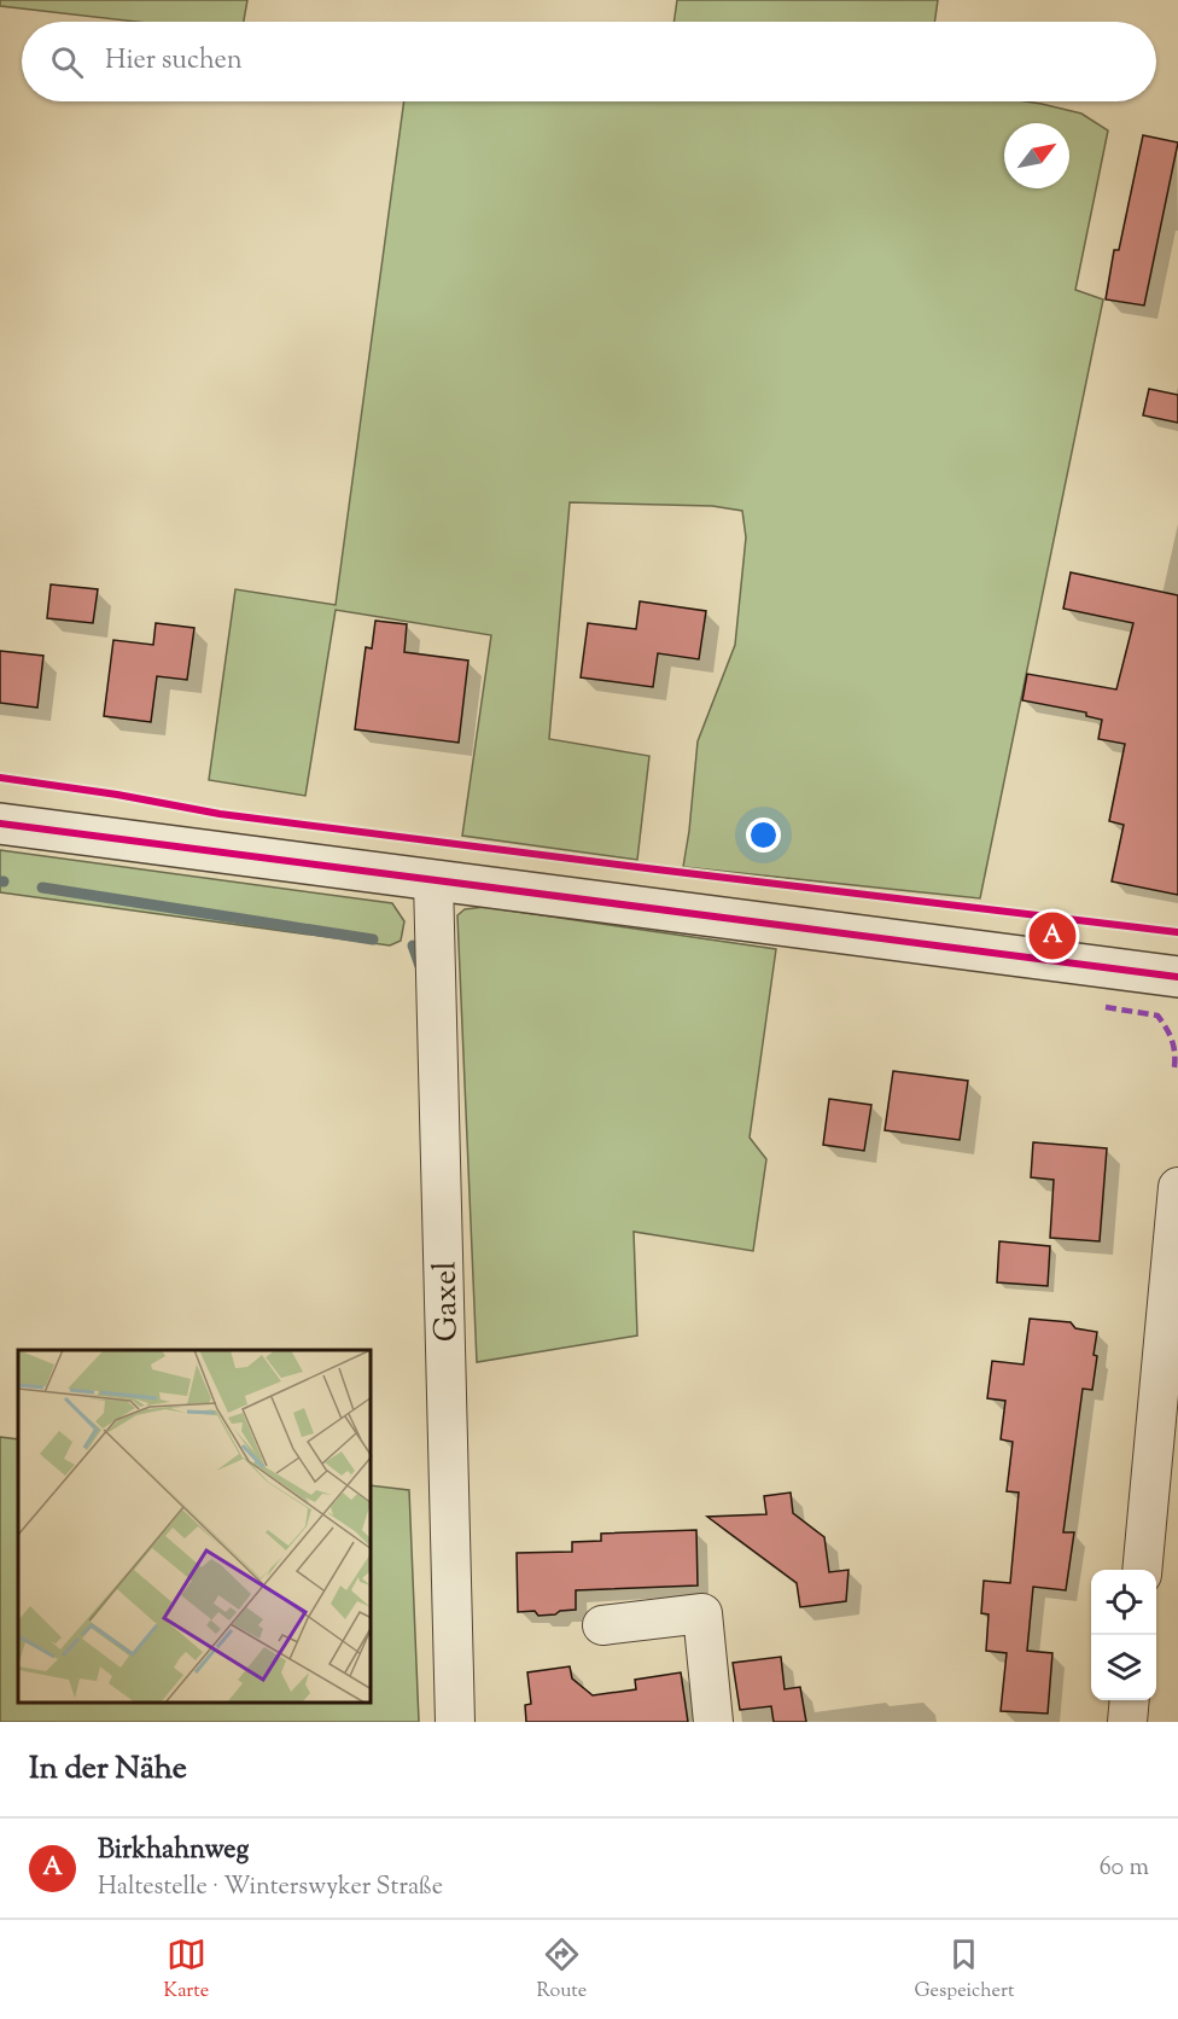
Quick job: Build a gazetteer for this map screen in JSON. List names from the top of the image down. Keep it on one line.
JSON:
{"streets":{"street":["Gaxel"]},"north":"top right","page":{"search":"Hier suchen","pins":"A","heading":"In der Nähe","list":[{"mark":"A","name":"Birkhahnweg","note":"Haltestelle · Winterswyker Straße","value":"60 m"}],"nav":["Karte","Route","Gespeichert"]}}
